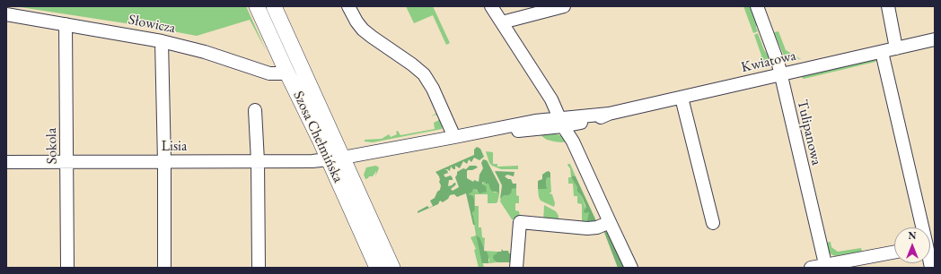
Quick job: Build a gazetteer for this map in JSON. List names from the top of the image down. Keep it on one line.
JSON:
{"streets":{"main road":["Szosa Chełmińska"],"street":["Słowicza","Kwiatowa","Tulipanowa","Sokola","Lisia"]},"crossings":[["Słowicza","Szosa Chełmińska"],["Słowicza","Sokola"],["Kwiatowa","Tulipanowa"],["Kwiatowa","Szosa Chełmińska"],["Kwiatowa","Lisia"],["Szosa Chełmińska","Lisia"],["Sokola","Lisia"]],"north":"top"}
